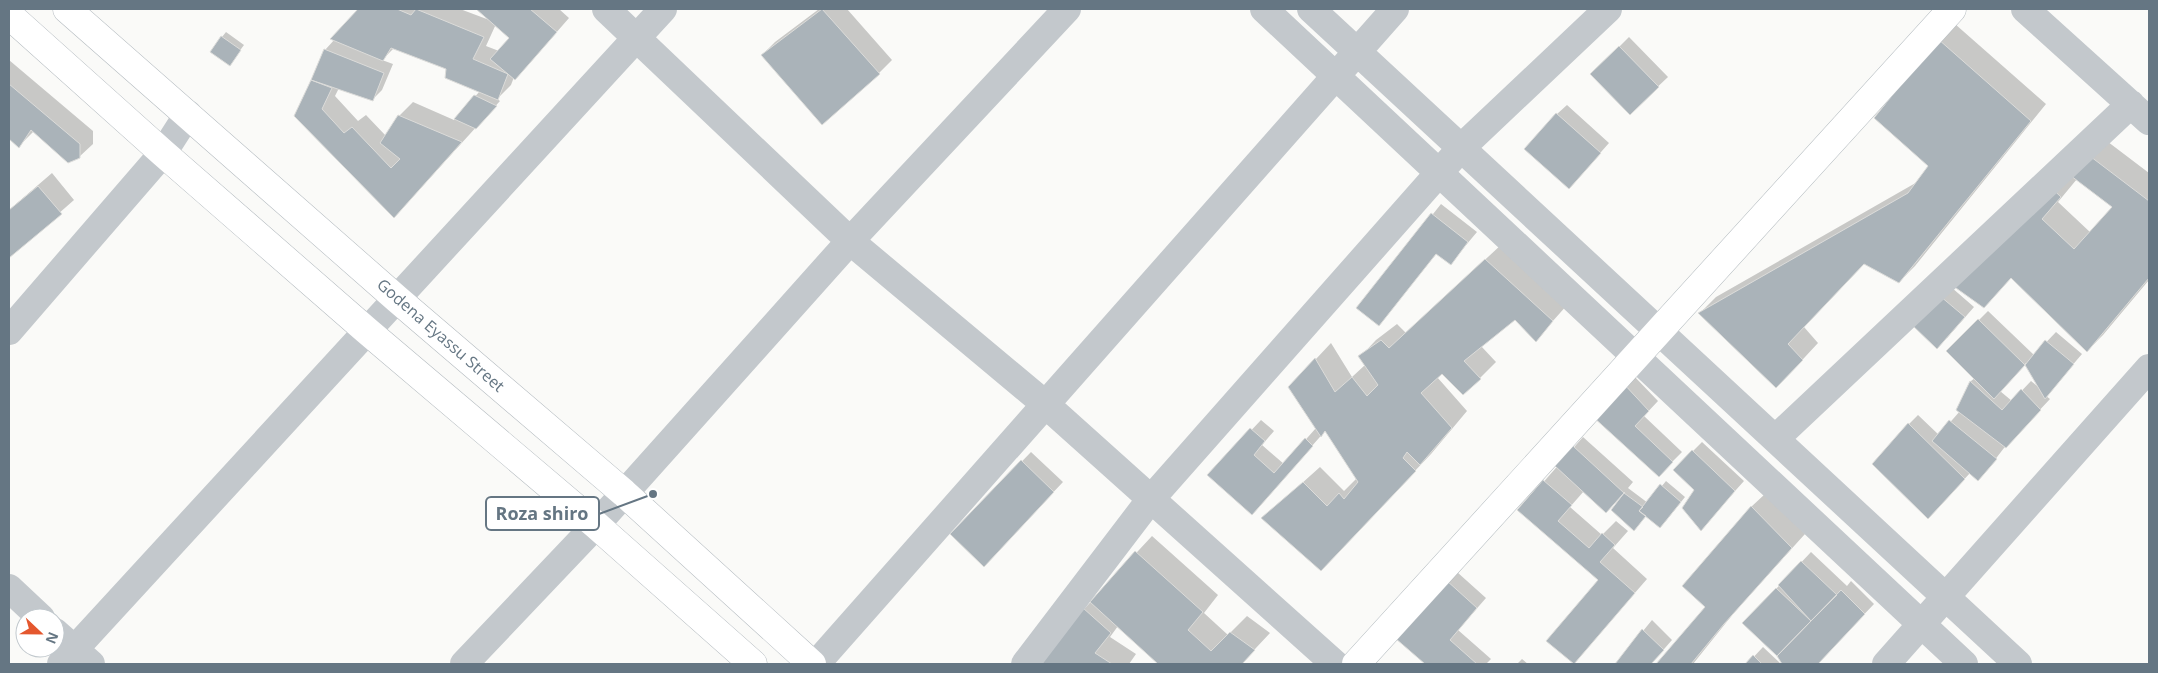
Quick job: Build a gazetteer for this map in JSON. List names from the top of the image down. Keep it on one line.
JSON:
{"streets":{"street":["Godena Eyassu Street"]},"places":["Roza shiro"],"north":"right"}
